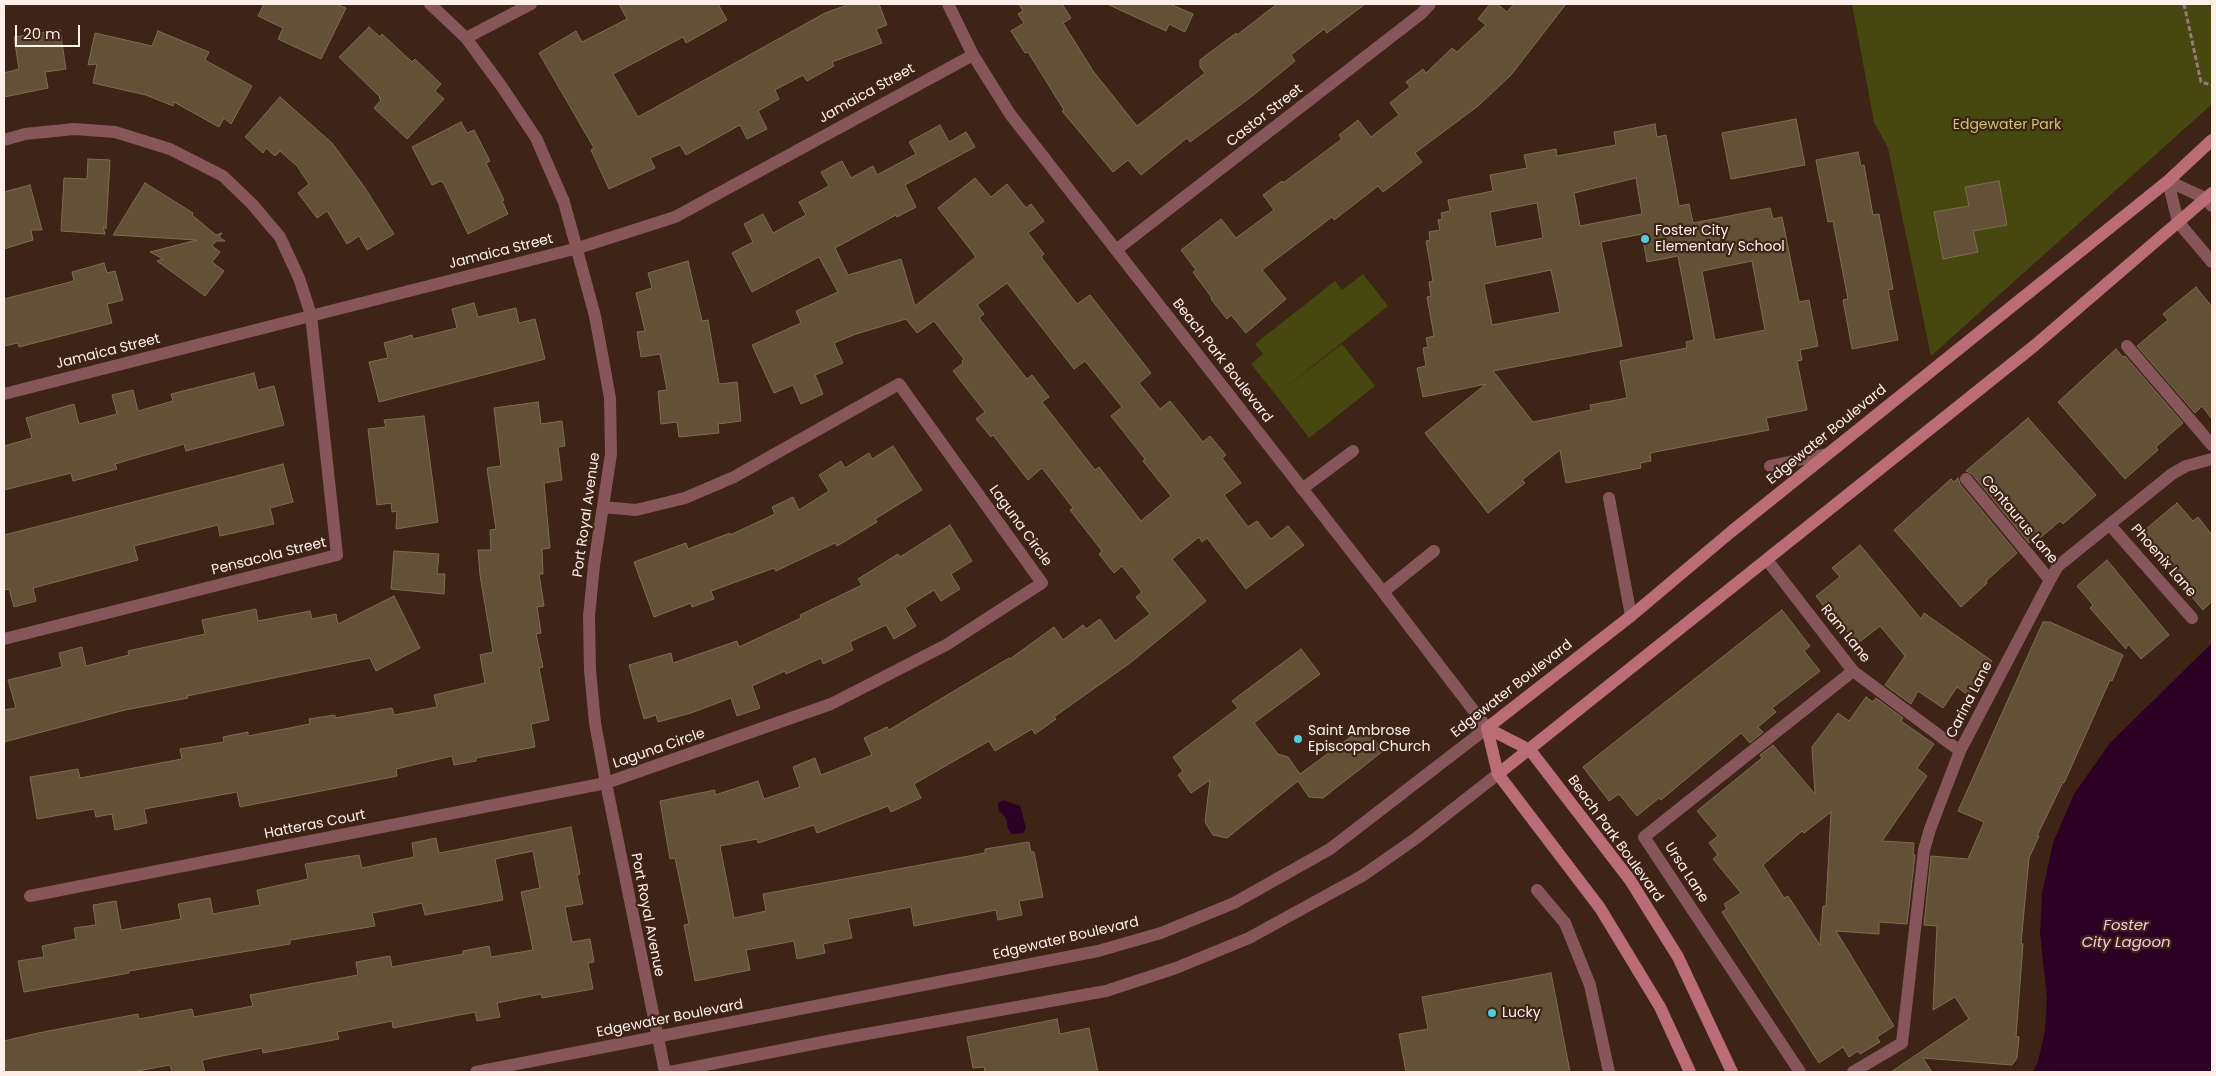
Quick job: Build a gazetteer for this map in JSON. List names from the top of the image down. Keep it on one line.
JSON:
{"streets":{"main road":["Beach Park Boulevard","Edgewater Boulevard"],"street":["Jamaica Street","Castor Street","Port Royal Avenue","Centaurus Lane","Laguna Circle","Pensacola Street","Phoenix Lane","Ram Lane","Carina Lane","Hatteras Court","Ursa Lane"]},"crossings":[["Jamaica Street","Beach Park Boulevard"],["Jamaica Street","Port Royal Avenue"],["Jamaica Street","Pensacola Street"],["Castor Street","Beach Park Boulevard"],["Beach Park Boulevard","Edgewater Boulevard"],["Edgewater Boulevard","Port Royal Avenue"],["Port Royal Avenue","Laguna Circle"],["Port Royal Avenue","Hatteras Court"],["Centaurus Lane","Carina Lane"],["Laguna Circle","Hatteras Court"],["Phoenix Lane","Carina Lane"],["Ram Lane","Carina Lane"],["Ram Lane","Ursa Lane"]],"water":["Foster City Lagoon"],"parks":["Edgewater Park"],"places":["Foster City Elementary School","Saint Ambrose Episcopal Church","Lucky"],"scale_bar":"20 m"}
